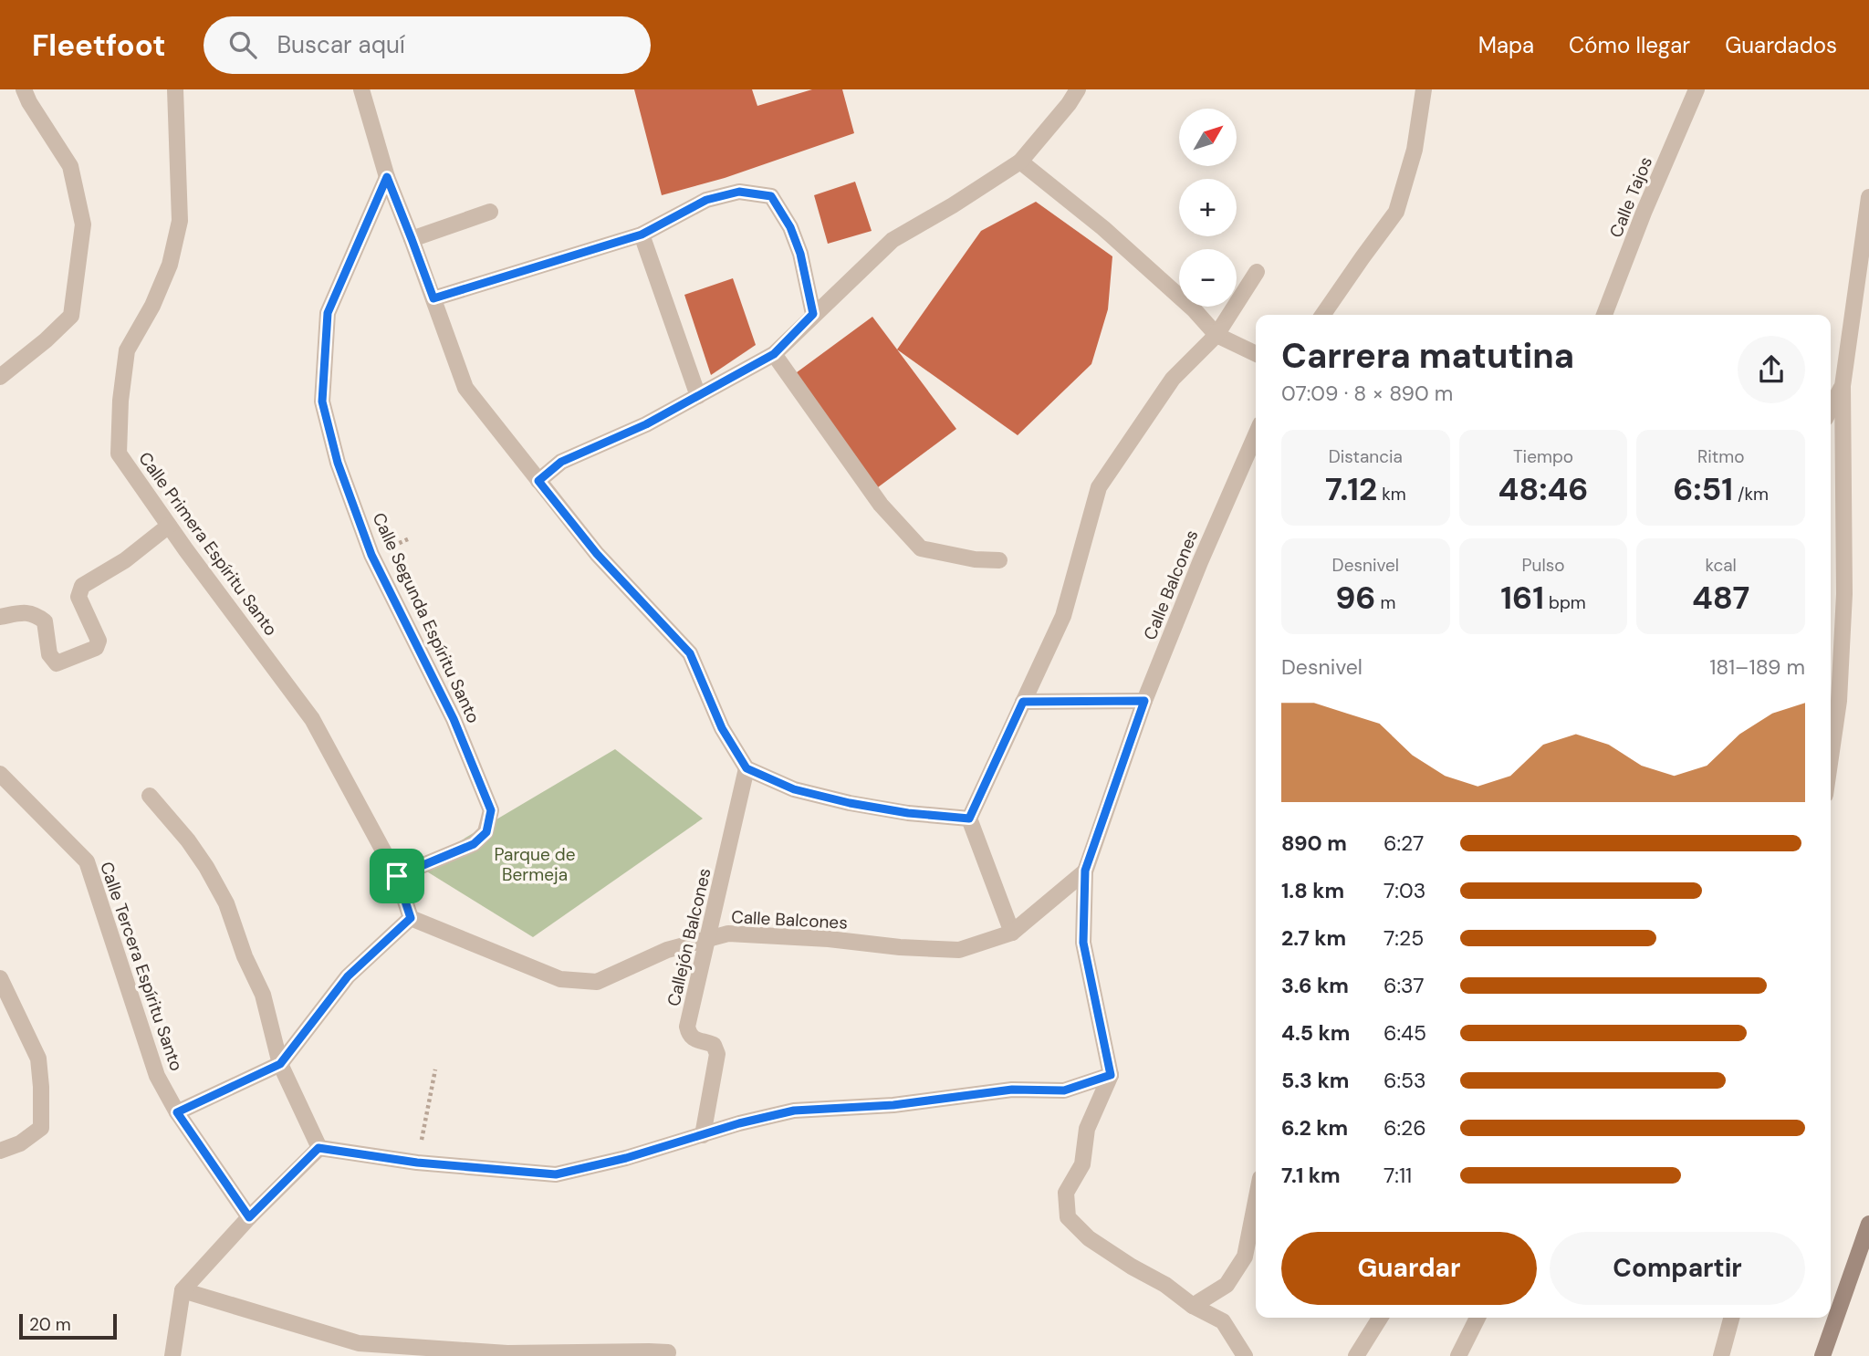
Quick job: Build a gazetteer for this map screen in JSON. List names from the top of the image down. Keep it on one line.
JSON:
{"streets":{"street":["Calle Tajos","Calle Primera Espíritu Santo","Calle Balcones","Calle Segunda Espíritu Santo","Callejón Balcones","Calle Tercera Espíritu Santo"]},"crossings":[["Calle Primera Espíritu Santo","Calle Balcones"],["Calle Primera Espíritu Santo","Calle Segunda Espíritu Santo"],["Calle Balcones","Callejón Balcones"]],"parks":["Parque de Bermeja"],"scale_bar":"20 m","north":"top right","page":{"header":"Fleetfoot","search":"Buscar aquí","nav":["Mapa","Cómo llegar","Guardados"],"map_buttons":["+","−"],"heading":["Carrera matutina","07:09 · 8 × 890 m"],"stats":[["Distancia","7.12 km"],["Tiempo","48:46"],["Ritmo","6:51 /km"],["Desnivel","96 m"],["Pulso","161 bpm"],["kcal","487"]],"chart":["Desnivel","181–189 m"],"list":[{"name":"890 m","note":"6:27"},{"name":"1.8 km","note":"7:03"},{"name":"2.7 km","note":"7:25"},{"name":"3.6 km","note":"6:37"},{"name":"4.5 km","note":"6:45"},{"name":"5.3 km","note":"6:53"},{"name":"6.2 km","note":"6:26"},{"name":"7.1 km","note":"7:11"}],"buttons":["Guardar","Compartir"],"scale":"20 m"}}
